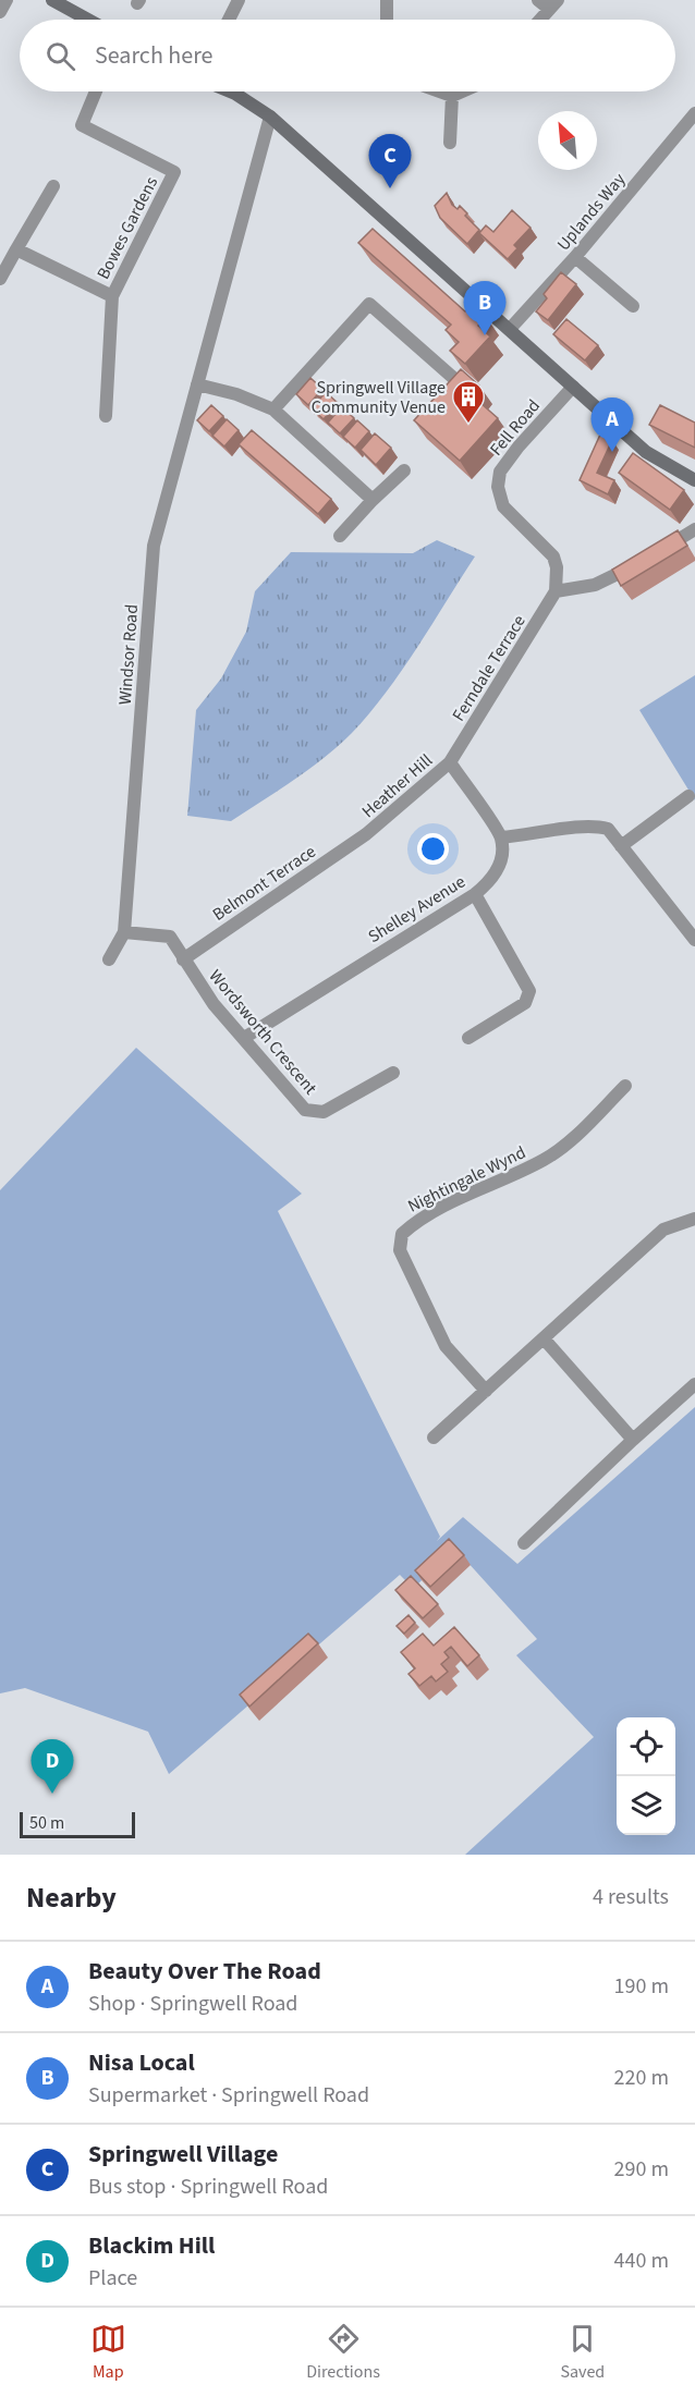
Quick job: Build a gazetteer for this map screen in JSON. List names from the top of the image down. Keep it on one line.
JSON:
{"streets":{"street":["Uplands Way","Bowes Gardens","Fell Road","Windsor Road","Ferndale Terrace","Heather Hill","Belmont Terrace","Shelley Avenue","Wordsworth Crescent","Nightingale Wynd"]},"crossings":[["Fell Road","Ferndale Terrace"],["Ferndale Terrace","Heather Hill"],["Heather Hill","Belmont Terrace"],["Belmont Terrace","Wordsworth Crescent"],["Shelley Avenue","Wordsworth Crescent"]],"places":{"building":["Springwell Village Community Venue"]},"scale_bar":"50 m","north":"top left","page":{"search":"Search here","pins":["C","B","A","D"],"scale":"50 m","heading":["Nearby","4 results"],"list":[{"mark":"A","name":"Beauty Over The Road","note":"Shop · Springwell Road","value":"190 m"},{"mark":"B","name":"Nisa Local","note":"Supermarket · Springwell Road","value":"220 m"},{"mark":"C","name":"Springwell Village","note":"Bus stop · Springwell Road","value":"290 m"},{"mark":"D","name":"Blackim Hill","note":"Place","value":"440 m"}],"nav":["Map","Directions","Saved"]}}
